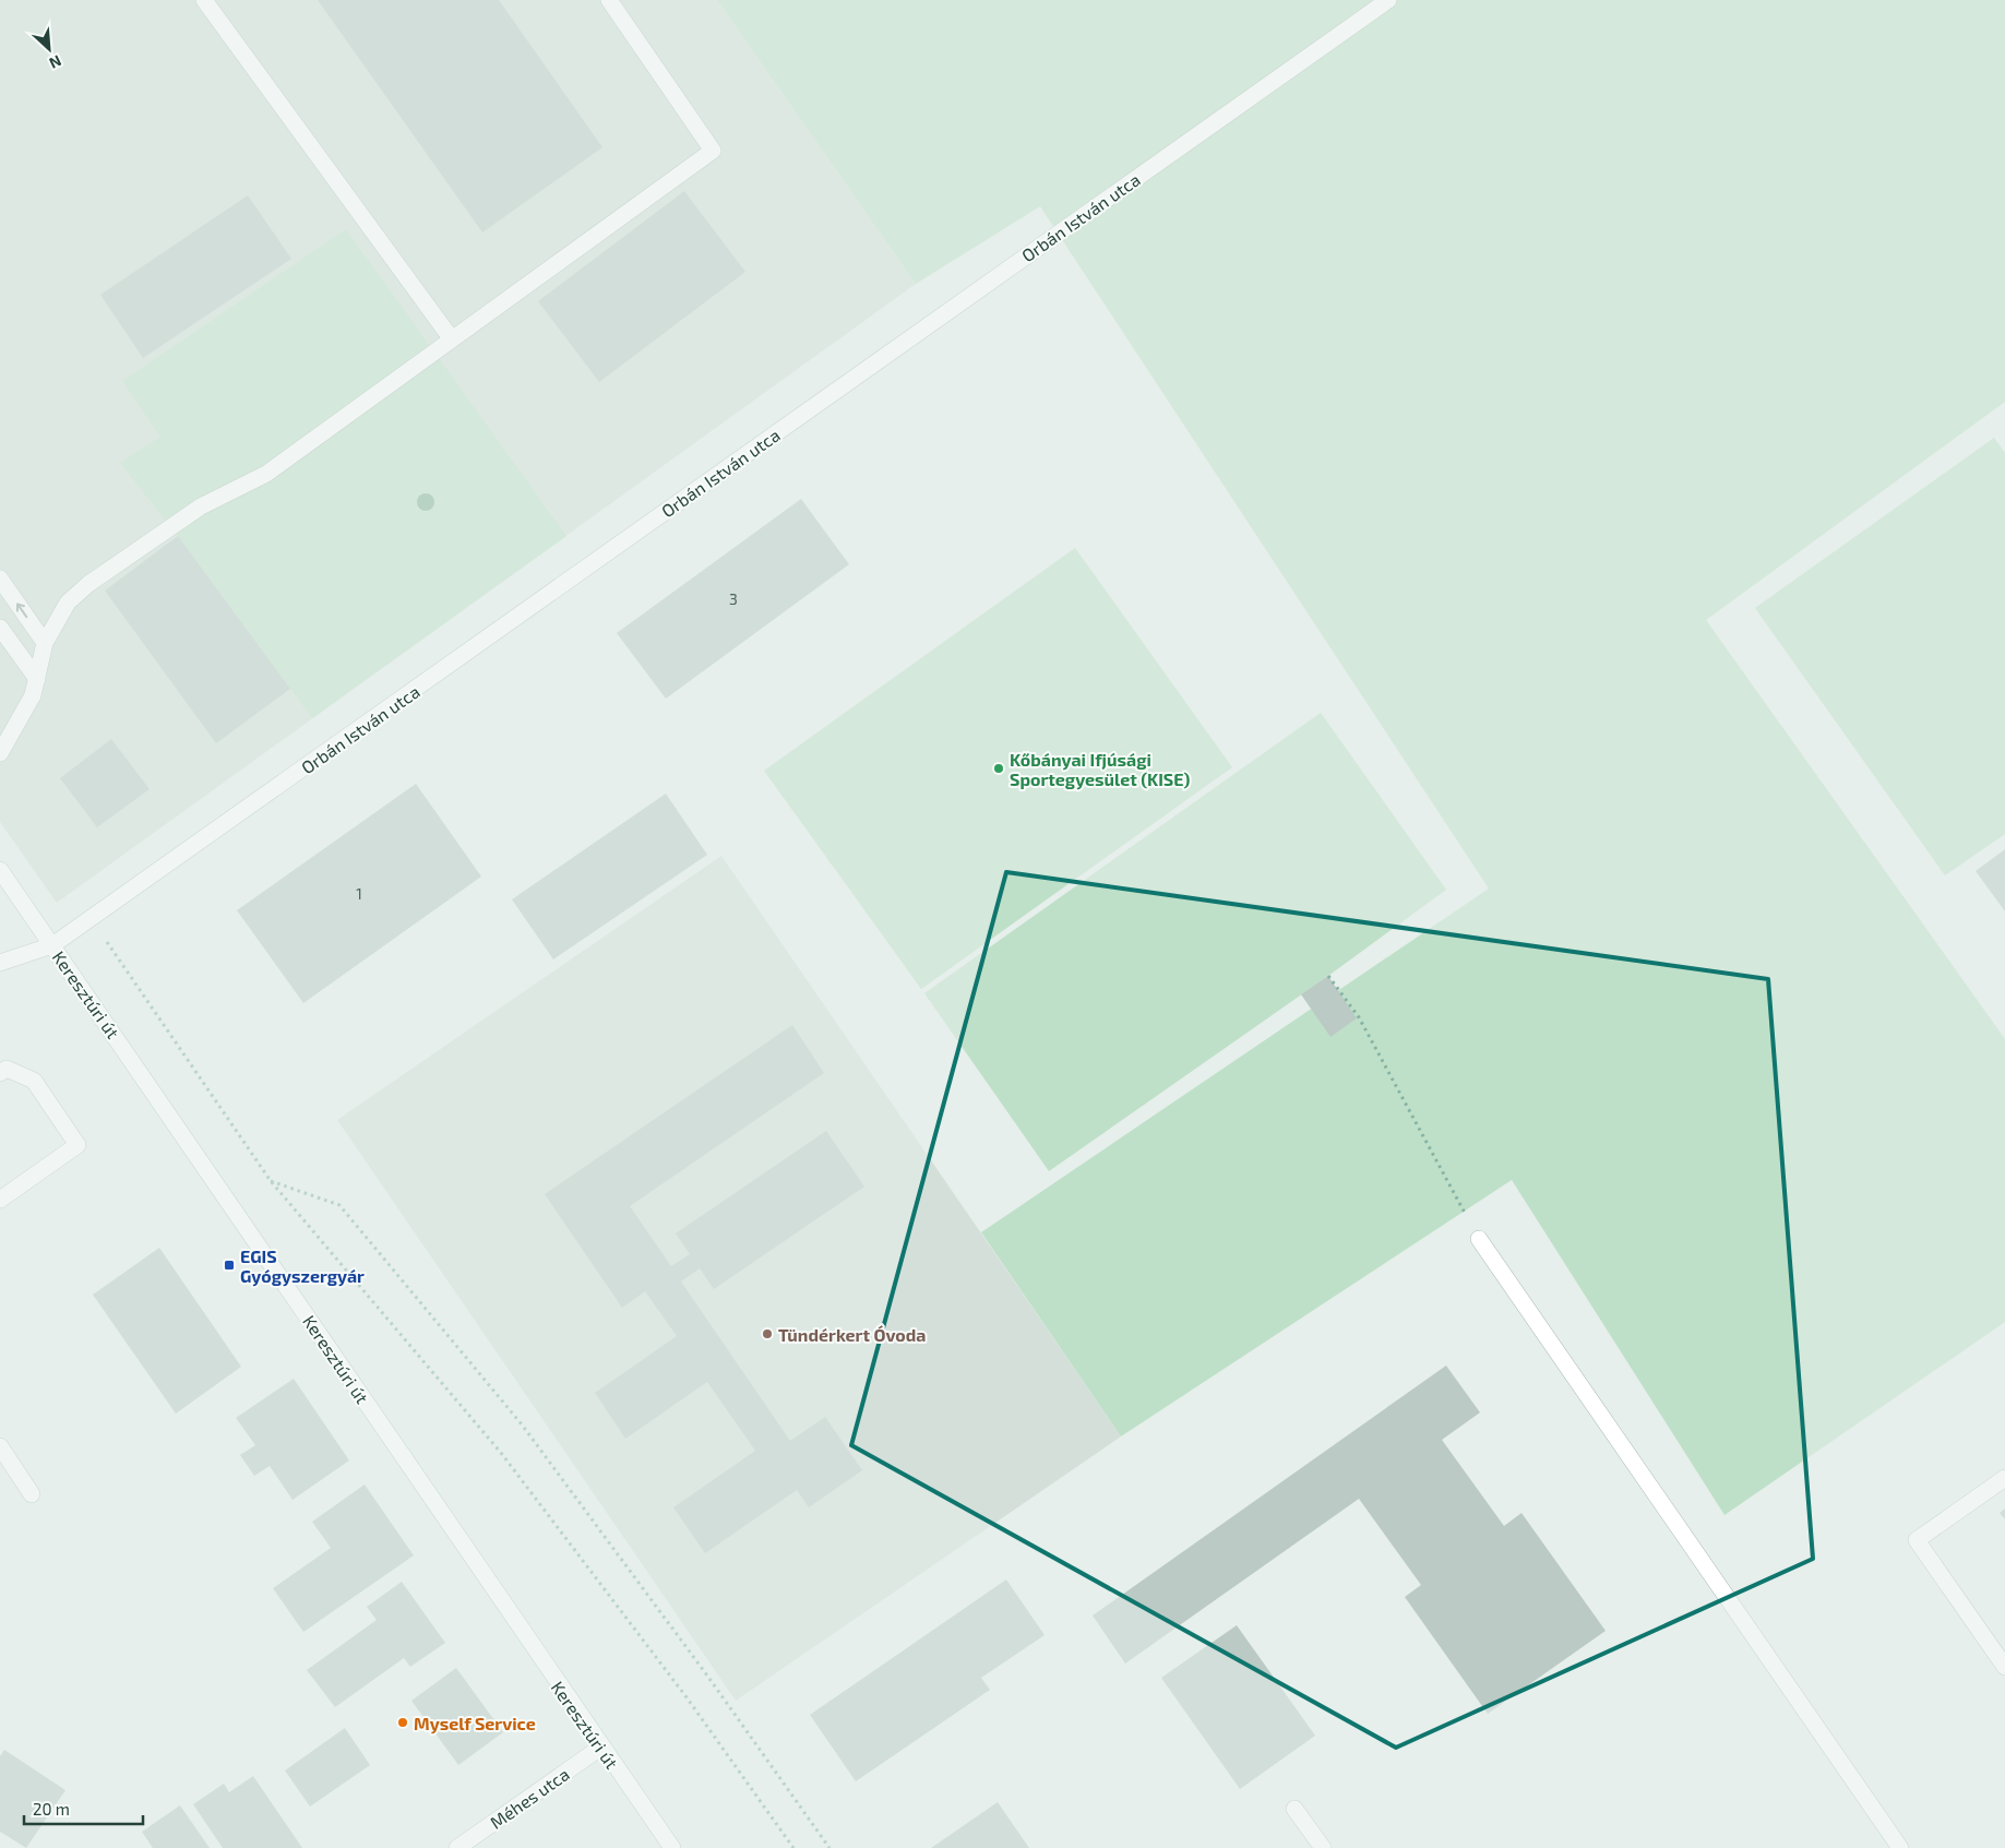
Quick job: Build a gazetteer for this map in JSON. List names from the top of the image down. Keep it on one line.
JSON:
{"streets":{"street":["Orbán István utca","Keresztúri út","Méhes utca"]},"crossings":[["Orbán István utca","Keresztúri út"],["Keresztúri út","Méhes utca"]],"places":{"other":["Kőbányai Ifjúsági Sportegyesület (KISE)","Tündérkert Óvoda","Myself Service"],"transit":["EGIS Gyógyszergyár"]},"house_numbers":["3","1"],"scale_bar":"20 m","north":"bottom right"}
